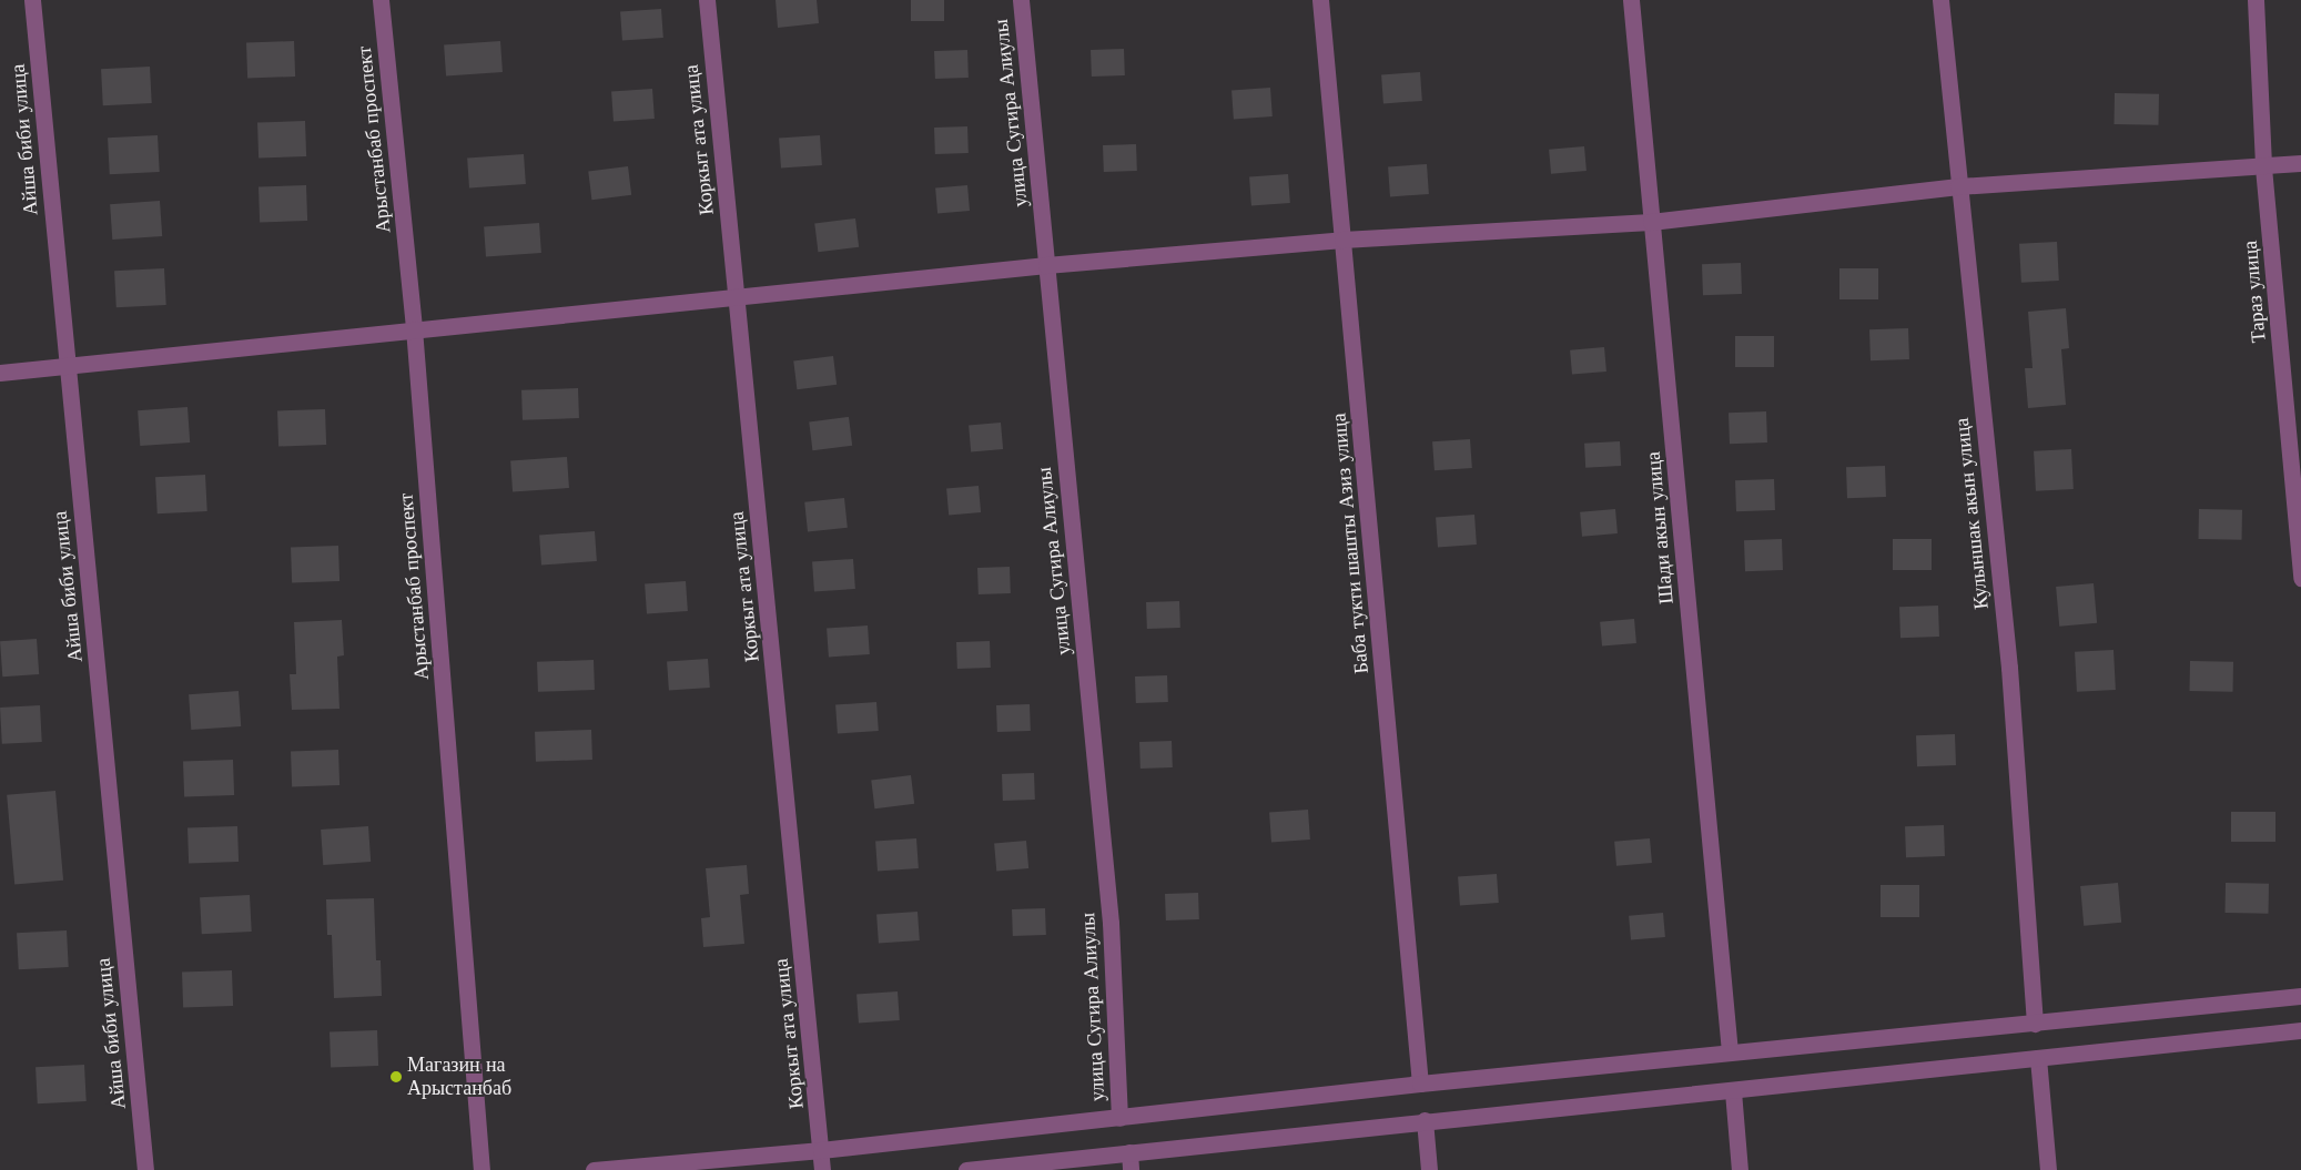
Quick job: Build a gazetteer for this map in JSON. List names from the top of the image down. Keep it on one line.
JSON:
{"streets":{"street":["улица Сугира Алиулы","Айша биби улица","Арыстанбаб проспект","Коркыт ата улица","Тараз улица","Кулыншак акын улица","Шади акын улица","Баба тукти шашты Азиз улица"]},"places":["Магазин на Арыстанбаб"]}
